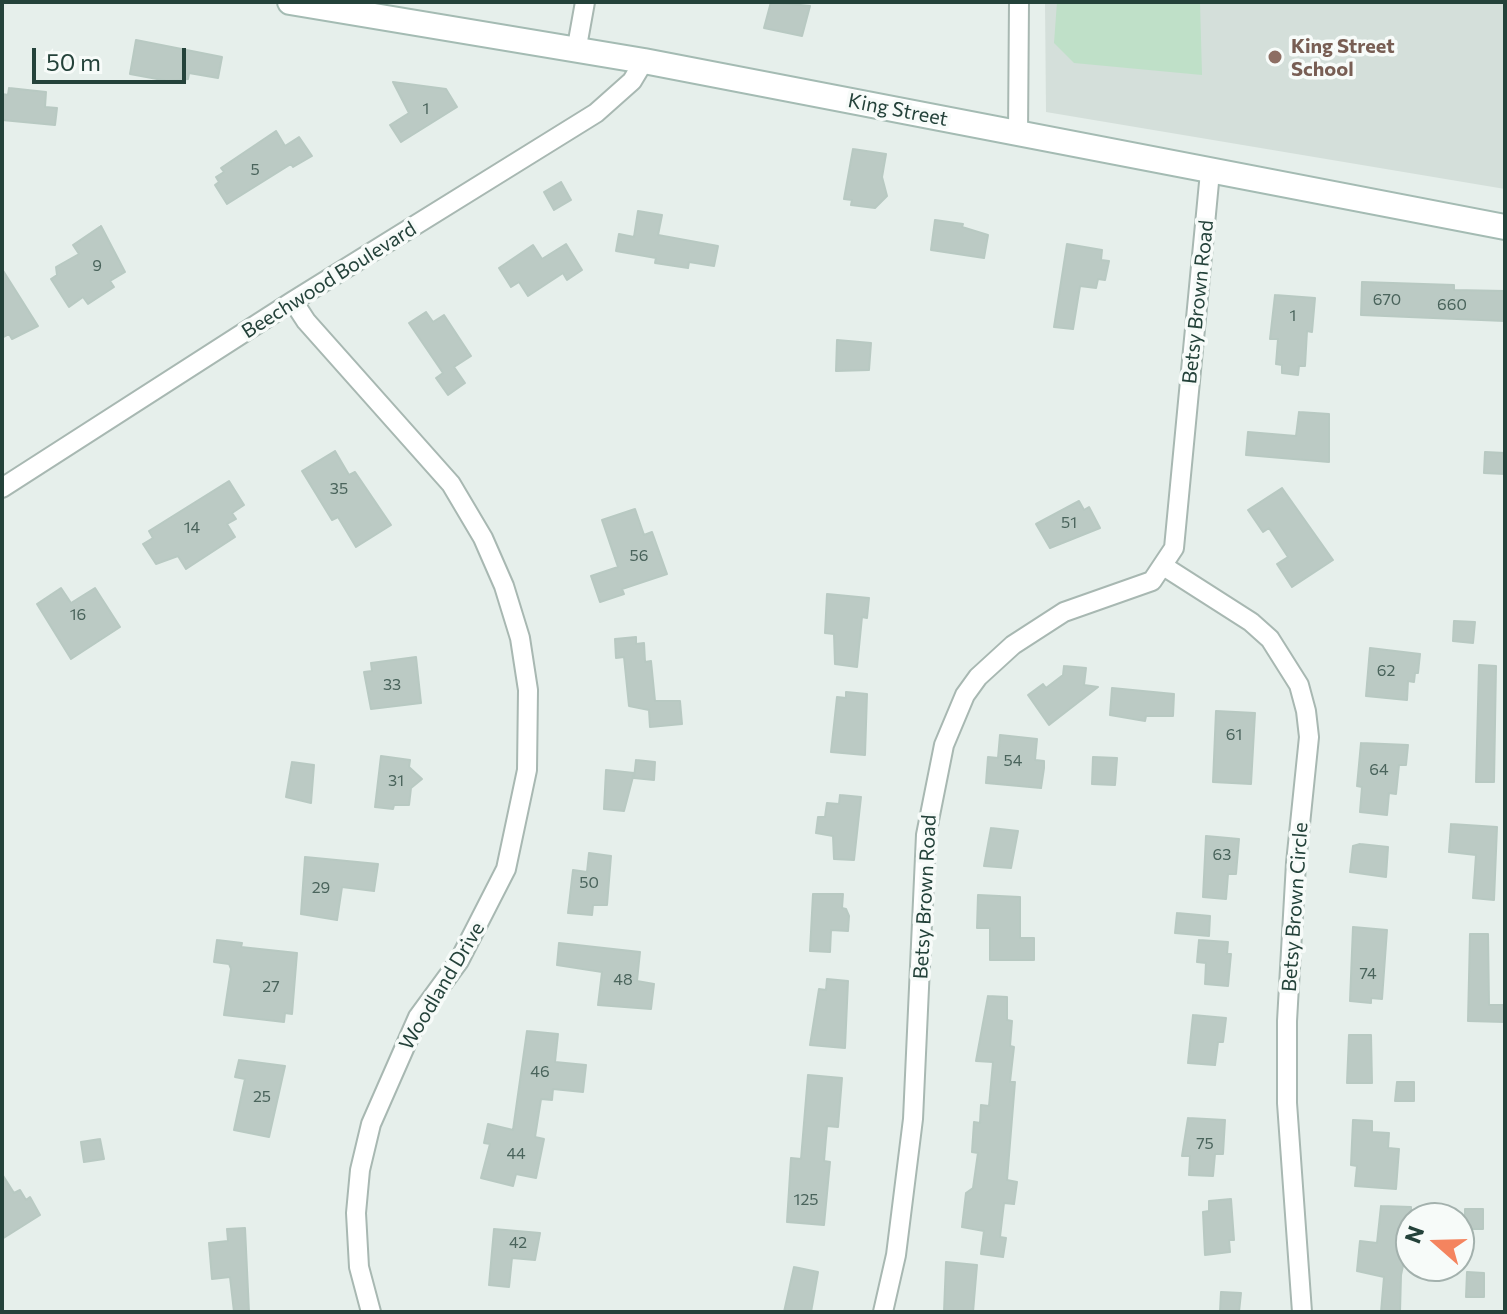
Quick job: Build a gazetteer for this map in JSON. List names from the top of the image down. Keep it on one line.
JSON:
{"streets":{"main road":["King Street"],"street":["Beechwood Boulevard","Betsy Brown Road","Betsy Brown Circle","Woodland Drive"]},"crossings":[["King Street","Beechwood Boulevard"],["King Street","Betsy Brown Road"],["Beechwood Boulevard","Woodland Drive"],["Betsy Brown Road","Betsy Brown Circle"]],"places":["King Street School"],"house_numbers":["1","5","9","670","660","1","35","51","14","56","16","62","33","61","54","64","31","63","50","29","74","48","27","46","25","75","44","125","42"],"scale_bar":"50 m","north":"left"}
